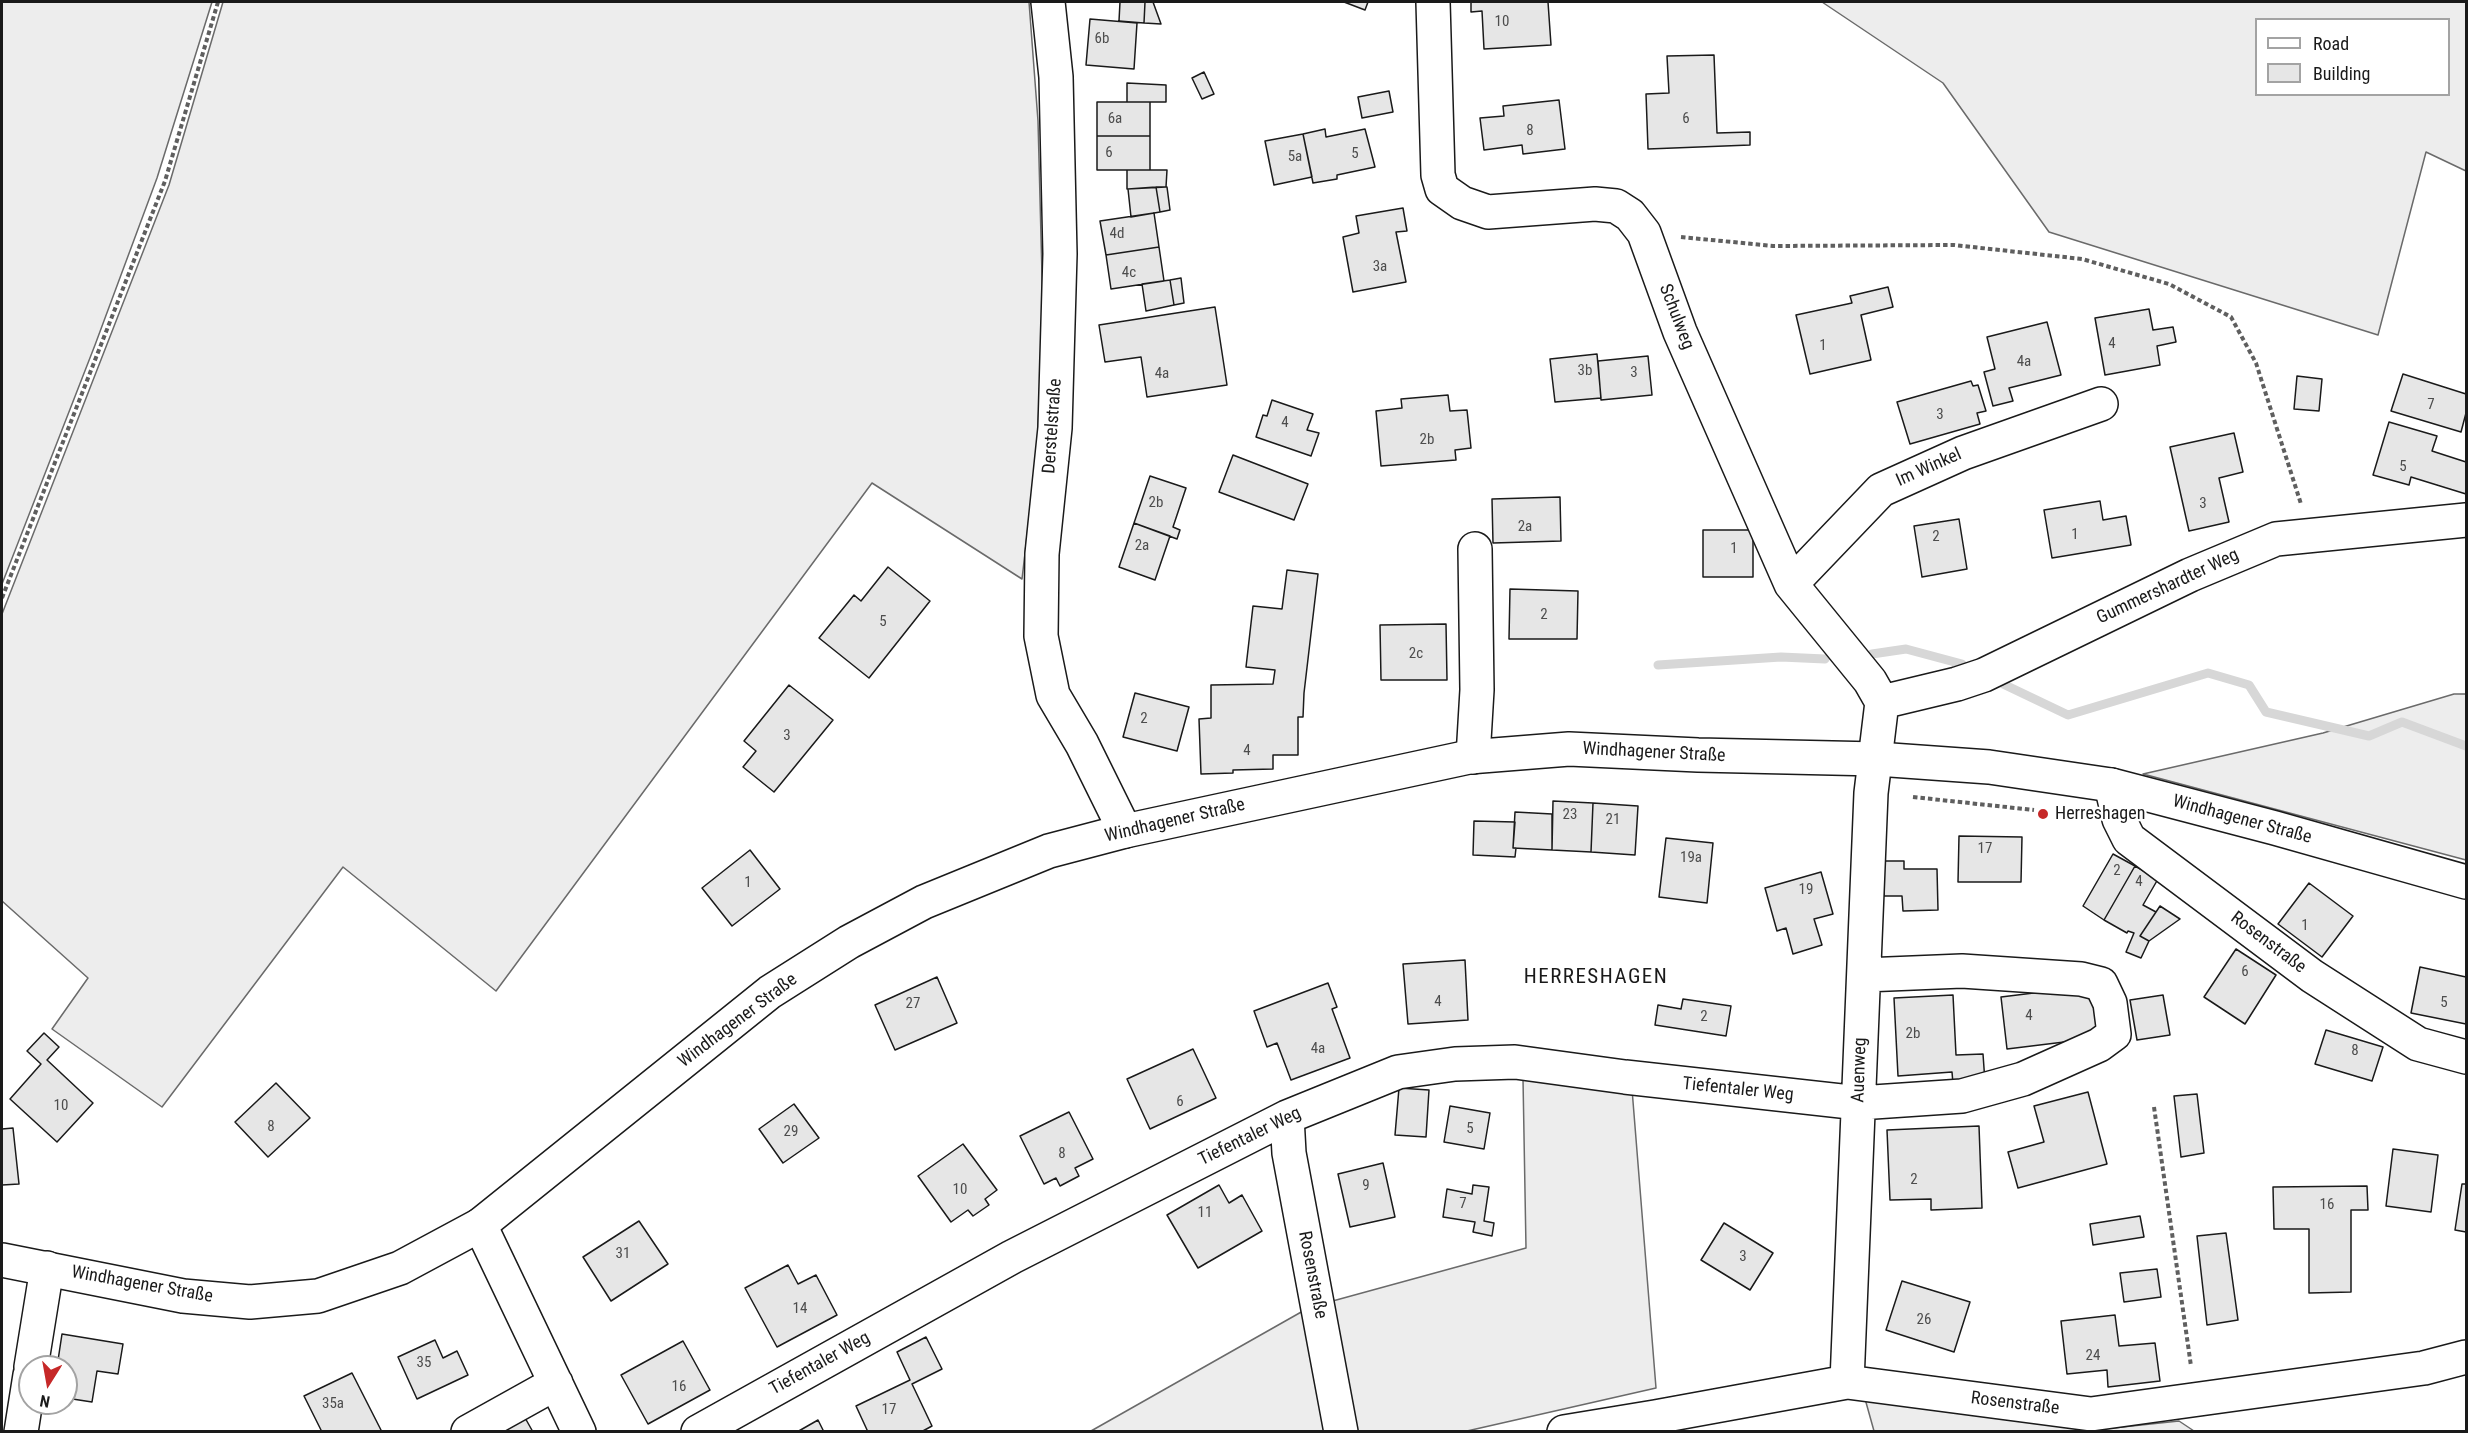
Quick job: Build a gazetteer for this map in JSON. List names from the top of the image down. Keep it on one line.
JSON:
{"streets":{"street":["Schulweg","Derstelstraße","Im Winkel","Gummershardter Weg","Windhagener Straße","Rosenstraße","Auenweg","Tiefentaler Weg"]},"crossings":[["Schulweg","Im Winkel"],["Schulweg","Gummershardter Weg"],["Derstelstraße","Windhagener Straße"],["Windhagener Straße","Rosenstraße"],["Windhagener Straße","Auenweg"],["Rosenstraße","Auenweg"],["Rosenstraße","Tiefentaler Weg"],["Auenweg","Tiefentaler Weg"]],"districts":["HERRESHAGEN"],"places":["Herreshagen"],"house_numbers":["10","6b","6a","6","8","6","5","5a","4d","3a","4c","4","1","4a","3b","3","4a","7","3","4","2b","5","2b","3","2a","1","2","2a","1","2","5","2c","2","3","4","23","21","17","19a","2","4","1","19","1","6","4","5","27","4","2","2b","4a","8","6","10","8","5","29","8","2","9","10","7","16","11","31","3","14","26","24","35","16","35a","17"],"legend":["Road","Building"],"north":"bottom"}
